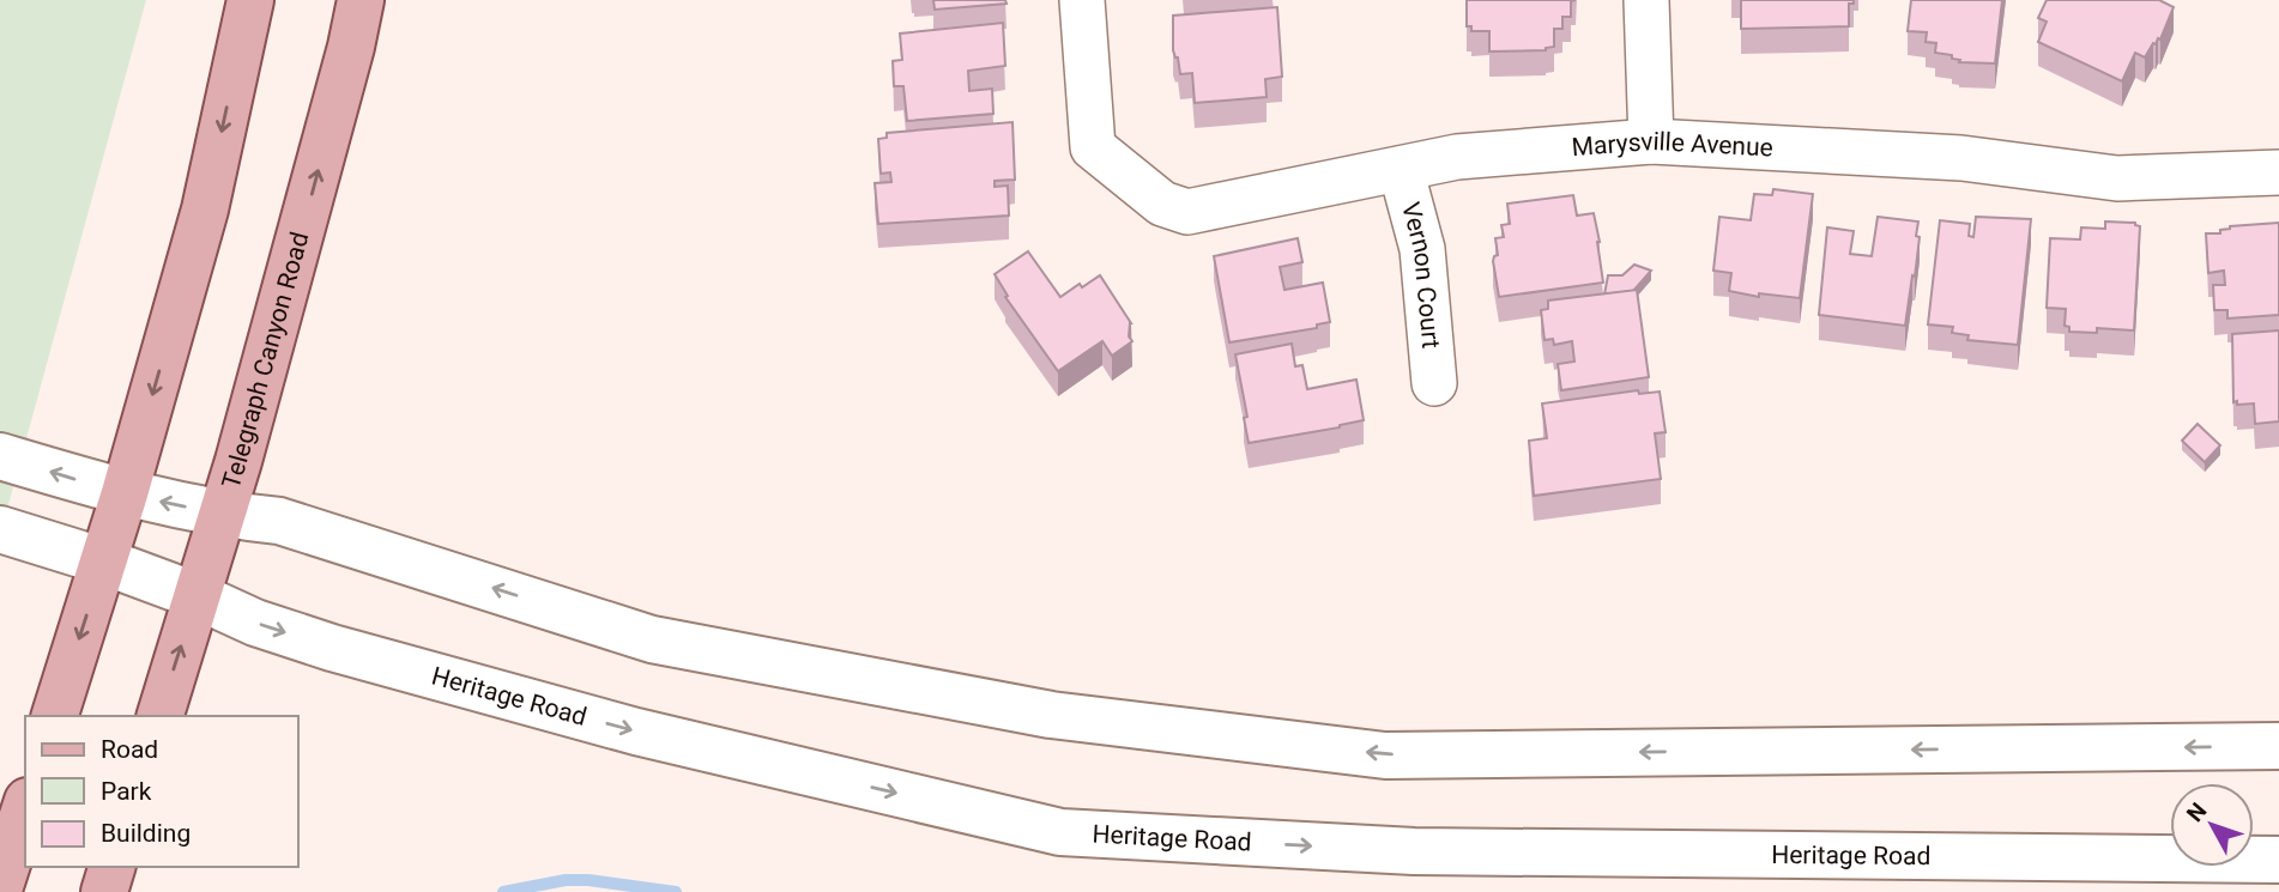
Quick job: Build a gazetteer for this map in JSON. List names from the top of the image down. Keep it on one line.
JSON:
{"streets":{"main road":["Telegraph Canyon Road","Heritage Road"],"street":["Marysville Avenue","Vernon Court"]},"crossings":[["Marysville Avenue","Vernon Court"],["Telegraph Canyon Road","Heritage Road"]],"legend":["Road","Park","Building"],"north":"top left"}
